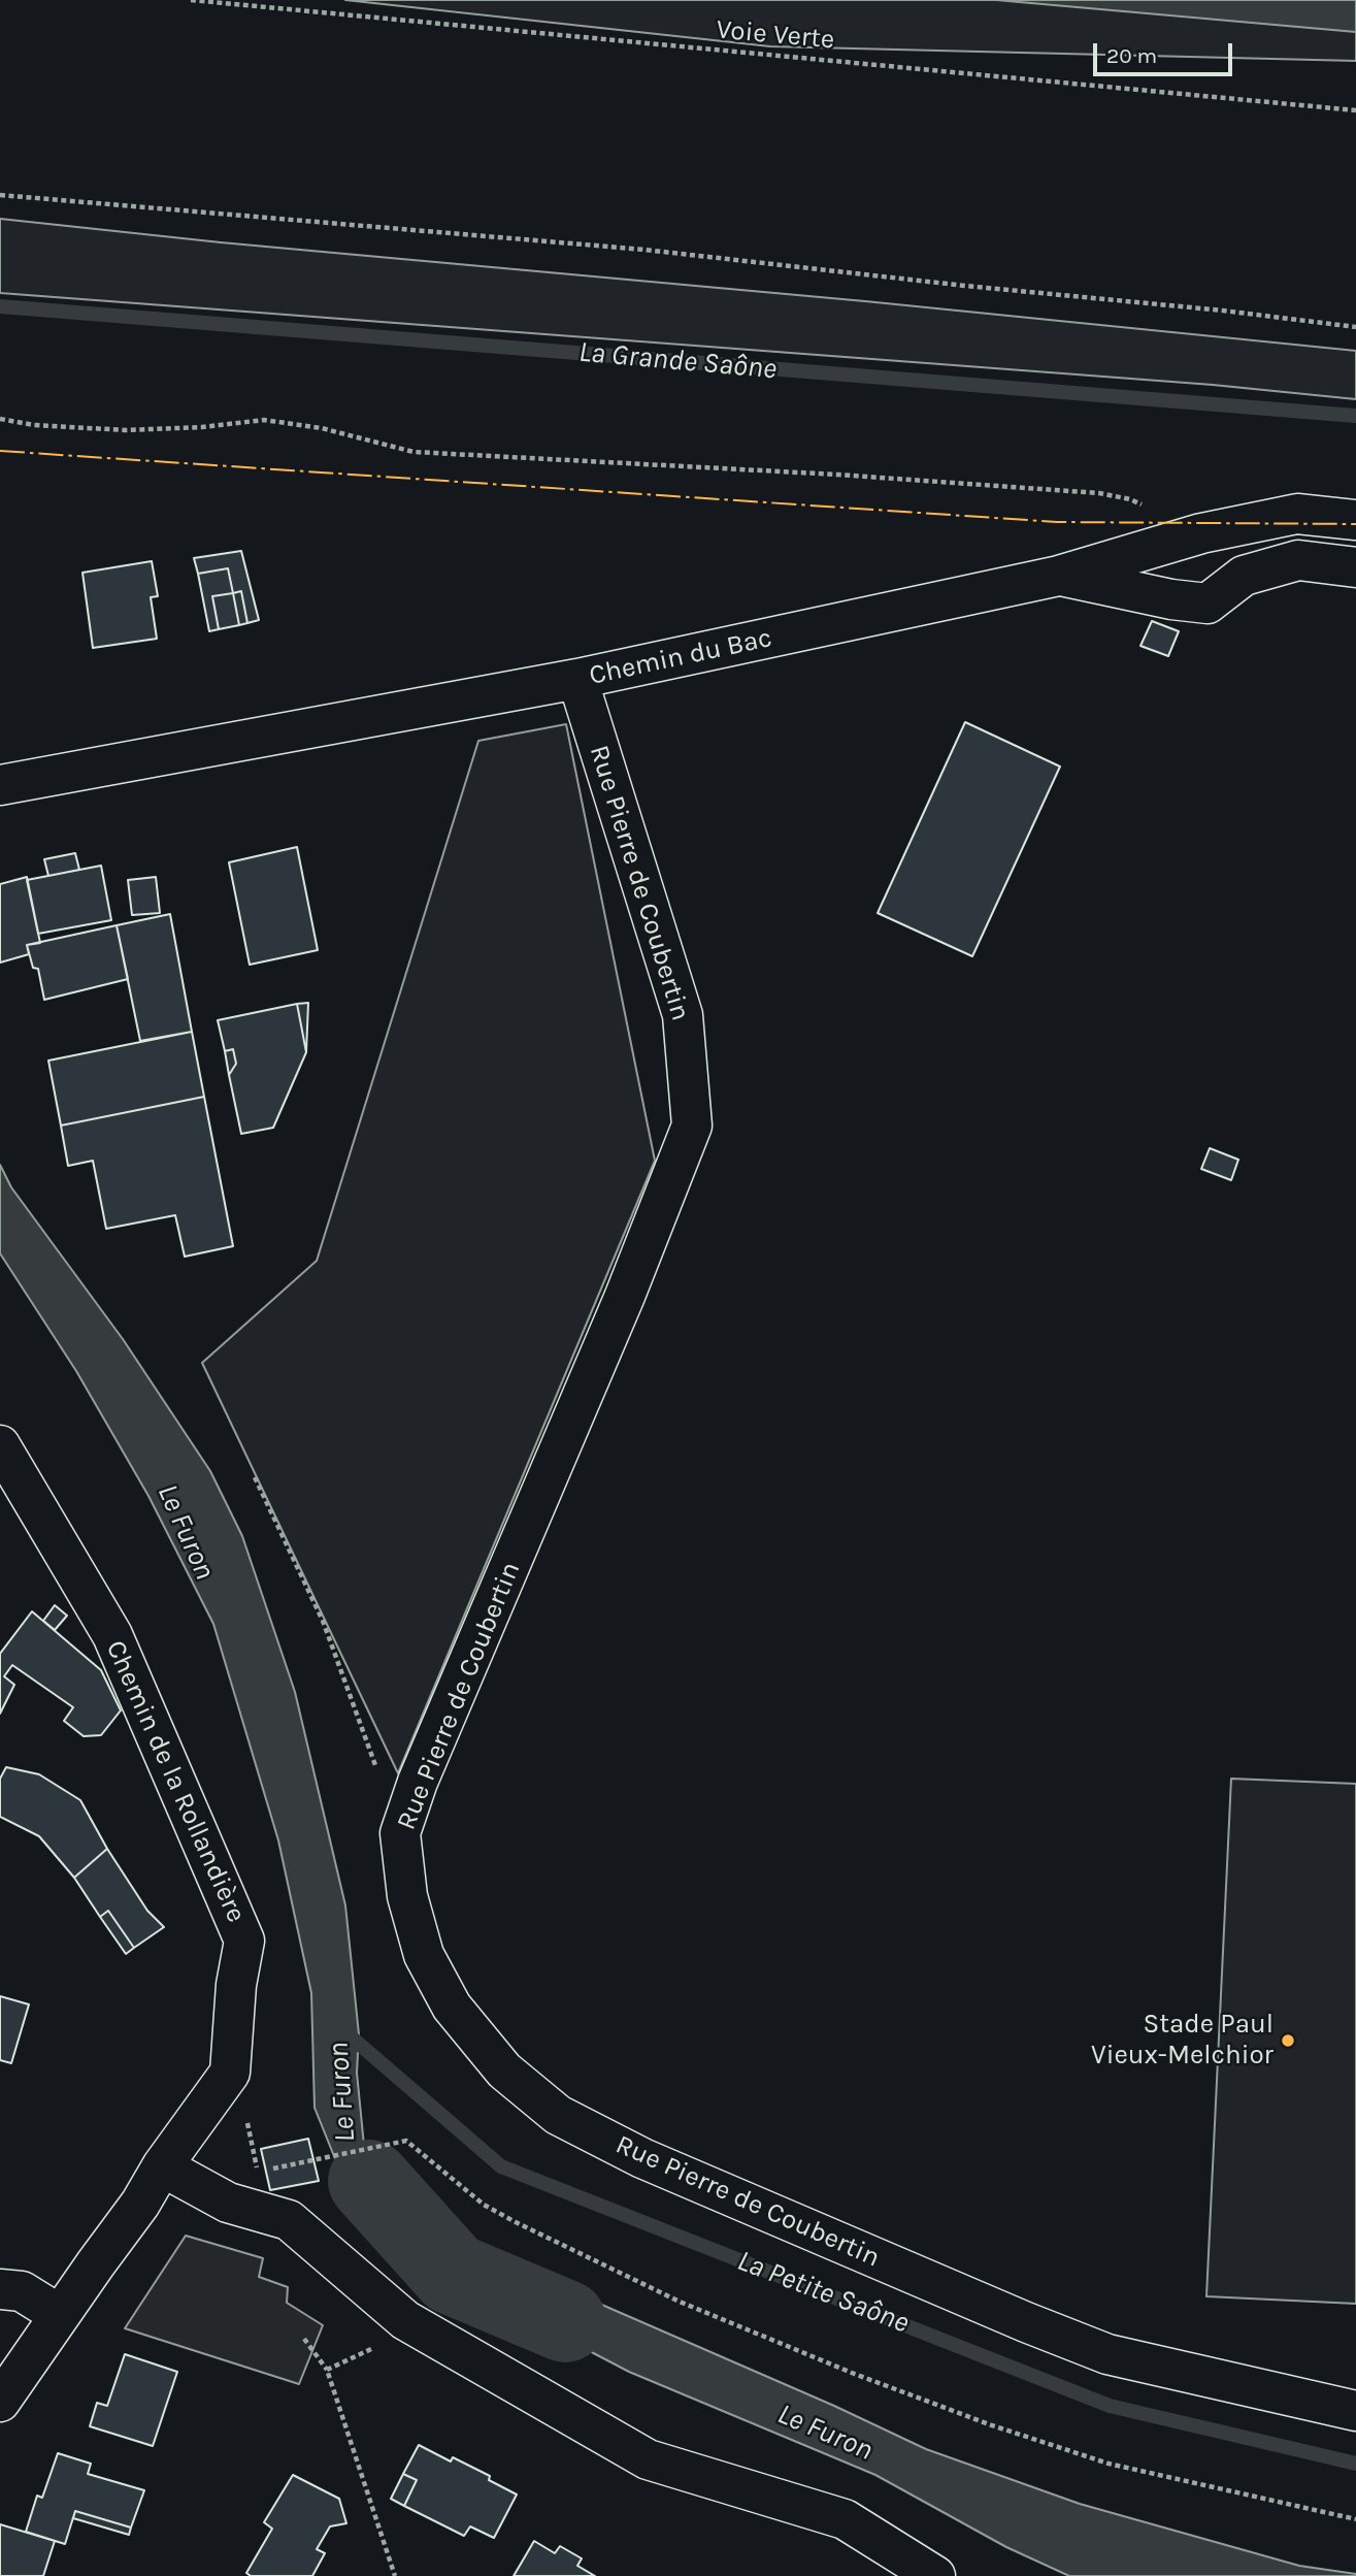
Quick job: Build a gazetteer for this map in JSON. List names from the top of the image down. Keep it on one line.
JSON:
{"streets":{"street":["Chemin du Bac","Rue Pierre de Coubertin","Chemin de la Rollandière"],"path":["Voie Verte"]},"crossings":[["Chemin du Bac","Rue Pierre de Coubertin"]],"water":["La Grande Saône","Le Furon","La Petite Saône"],"places":["Stade Paul Vieux-Melchior"],"scale_bar":"20 m"}
